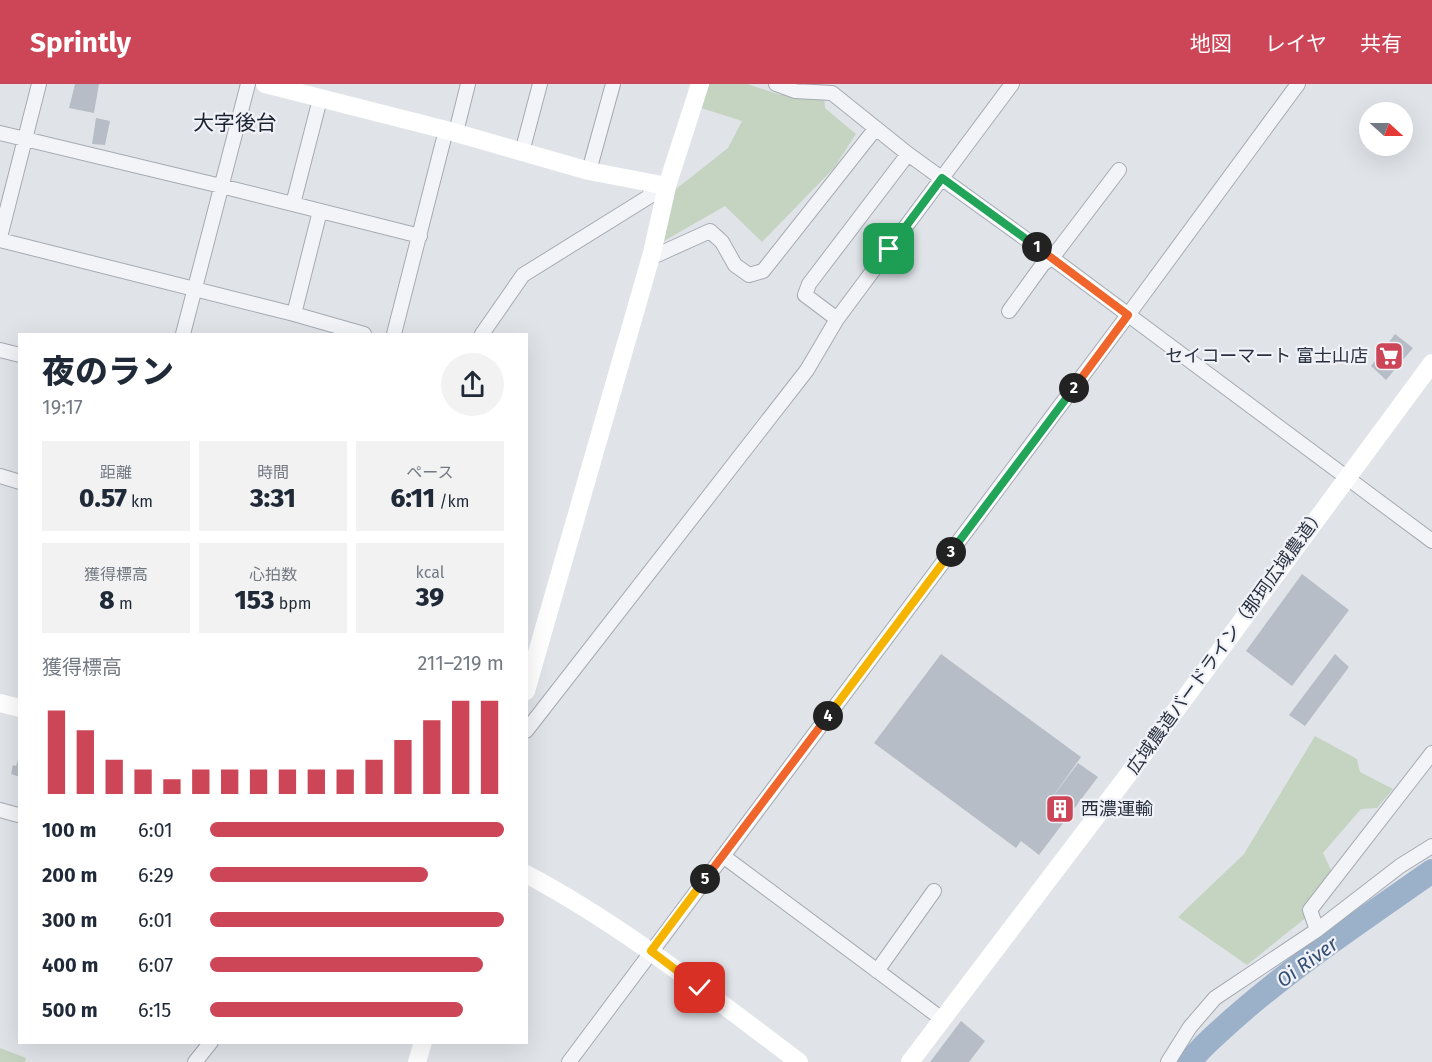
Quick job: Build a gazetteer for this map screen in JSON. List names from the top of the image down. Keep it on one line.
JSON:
{"streets":{"street":["広域農道バードライン（那珂広域農道）"]},"districts":["大字後台"],"water":["Oi River"],"places":{"supermarket":["セイコーマート 富士山店"],"building":["西濃運輸"]},"north":"right","page":{"header":"Sprintly","nav":["地図","レイヤ","共有"],"pins":["1","2","3","4","5"],"heading":["夜のラン","19:17"],"stats":[["距離","0.57 km"],["時間","3:31"],["ペース","6:11 /km"],["獲得標高","8 m"],["心拍数","153 bpm"],["kcal","39"]],"chart":["獲得標高","211–219 m"],"list":[{"name":"100 m","note":"6:01"},{"name":"200 m","note":"6:29"},{"name":"300 m","note":"6:01"},{"name":"400 m","note":"6:07"},{"name":"500 m","note":"6:15"}]}}
